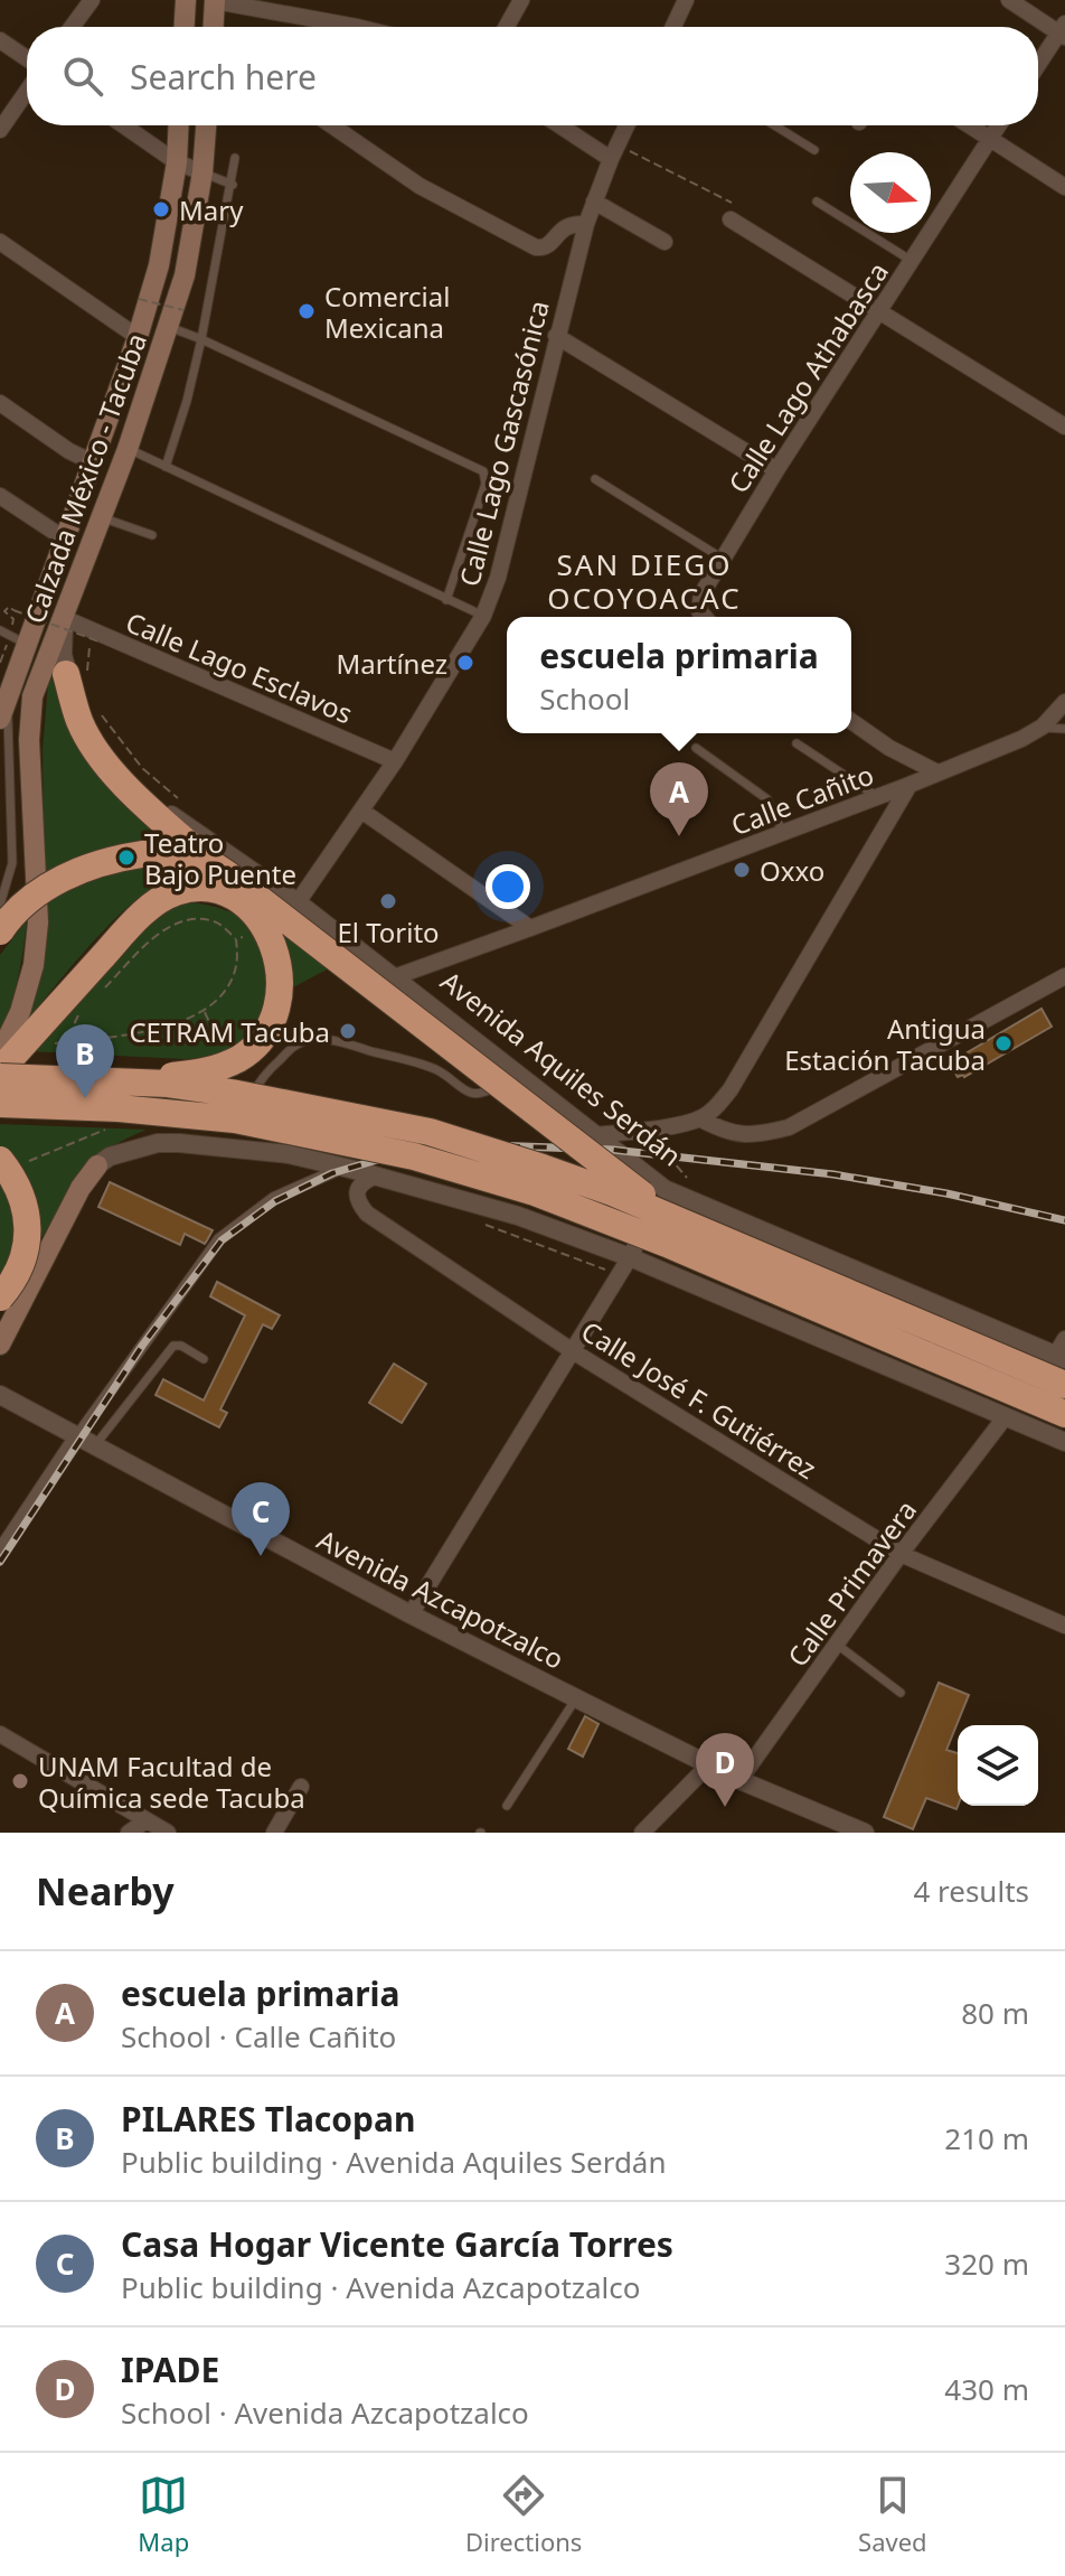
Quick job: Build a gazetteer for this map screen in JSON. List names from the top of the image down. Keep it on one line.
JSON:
{"streets":{"main road":["Calzada México - Tacuba"],"street":["Calle Lago Athabasca","Calle Lago Gascasónica","Calle Lago Esclavos","Calle Cañito","Avenida Aquiles Serdán","Calle José F. Gutiérrez","Calle Primavera","Avenida Azcapotzalco"]},"crossings":[["Calle Lago Gascasónica","Calle Lago Esclavos"],["Calle Lago Gascasónica","Avenida Aquiles Serdán"],["Calzada México - Tacuba","Calle Lago Esclavos"],["Calzada México - Tacuba","Avenida Aquiles Serdán"],["Calle Lago Esclavos","Avenida Aquiles Serdán"],["Calle Cañito","Avenida Aquiles Serdán"],["Calle José F. Gutiérrez","Calle Primavera"],["Calle Primavera","Avenida Azcapotzalco"]],"districts":["SAN DIEGO OCOYOACAC"],"places":["Mary","Comercial Mexicana","Martínez","Teatro Bajo Puente","Oxxo","El Torito","CETRAM Tacuba","Antigua Estación Tacuba","UNAM Facultad de Química sede Tacuba"],"north":"right","page":{"search":"Search here","popup":["escuela primaria","School"],"pins":["A","B","C","D"],"heading":["Nearby","4 results"],"list":[{"mark":"A","name":"escuela primaria","note":"School · Calle Cañito","value":"80 m"},{"mark":"B","name":"PILARES Tlacopan","note":"Public building · Avenida Aquiles Serdán","value":"210 m"},{"mark":"C","name":"Casa Hogar Vicente García Torres","note":"Public building · Avenida Azcapotzalco","value":"320 m"},{"mark":"D","name":"IPADE","note":"School · Avenida Azcapotzalco","value":"430 m"}],"nav":["Map","Directions","Saved"]}}
